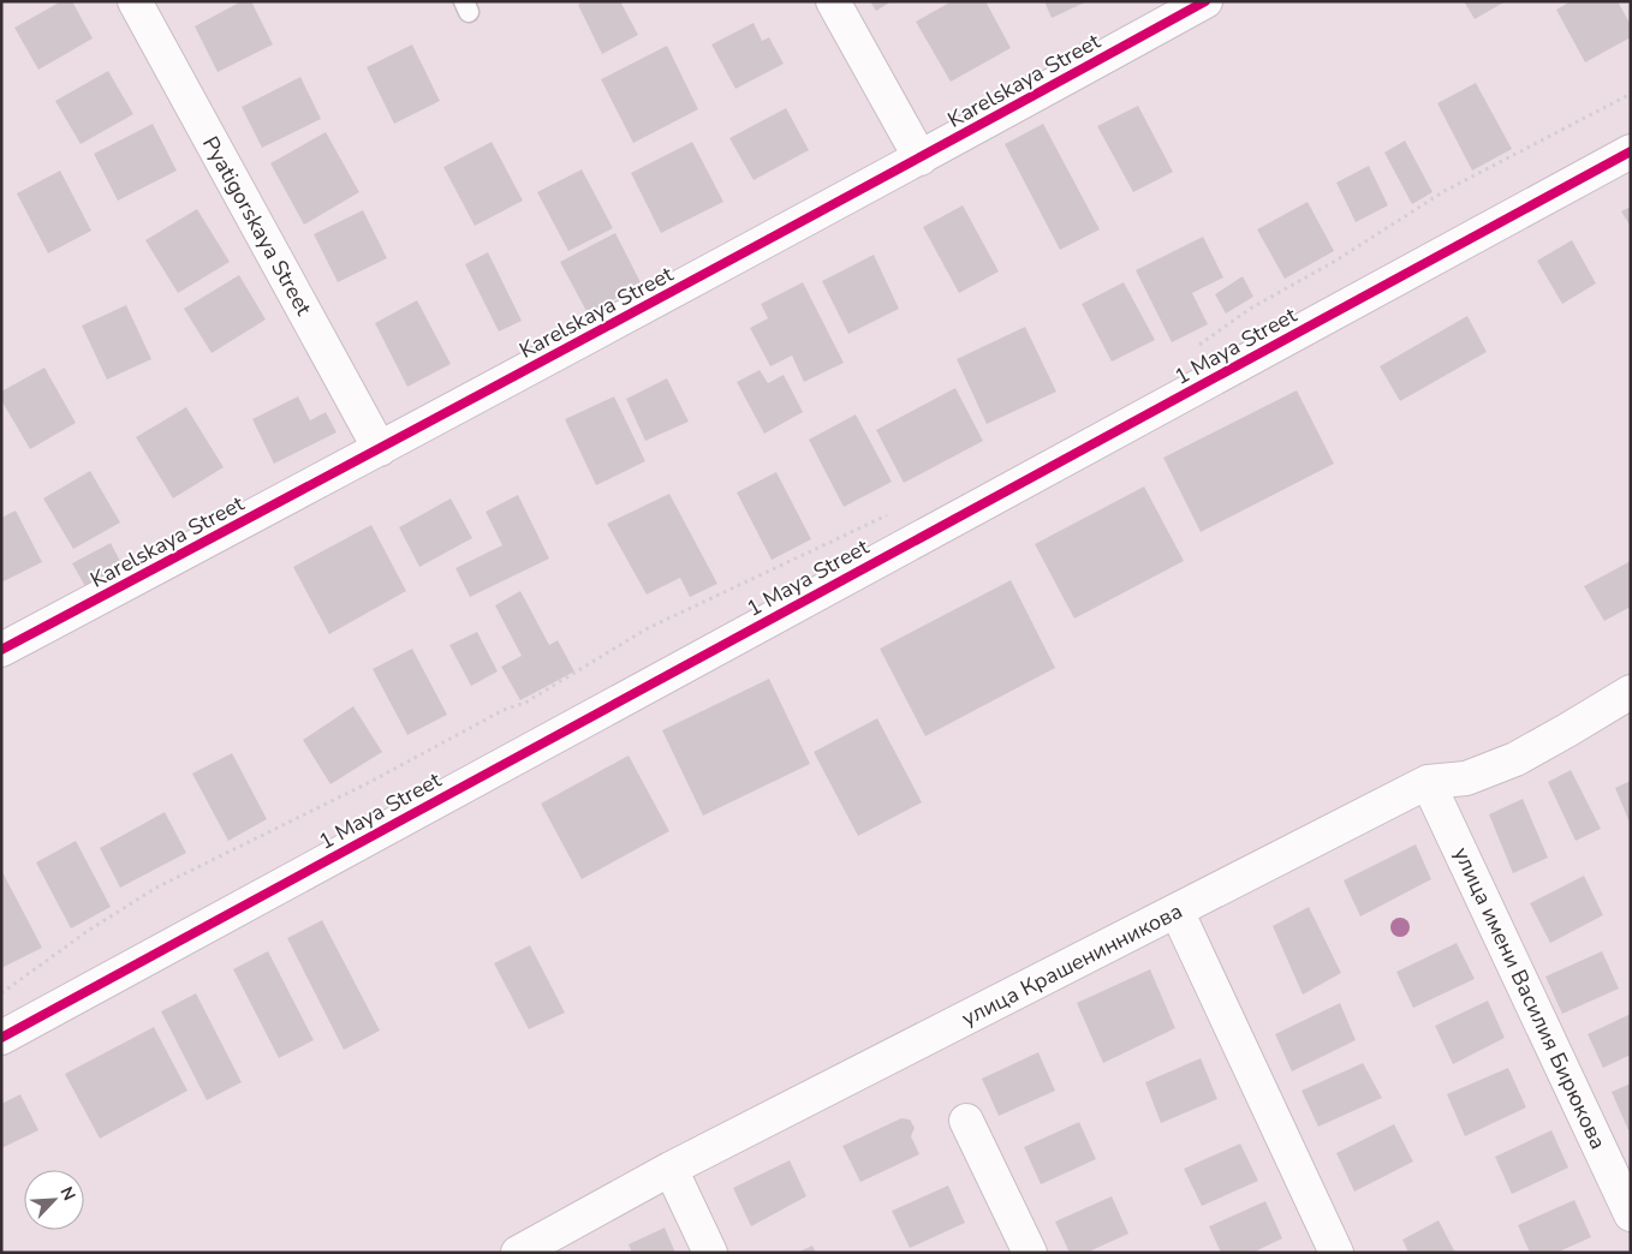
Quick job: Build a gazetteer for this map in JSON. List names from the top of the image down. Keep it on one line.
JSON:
{"streets":{"street":["Karelskaya Street","Pyatigorskaya Street","1 Maya Street","улица Крашенинникова","улица имени Василия Бирюкова"]},"crossings":[["Karelskaya Street","Pyatigorskaya Street"],["улица Крашенинникова","улица имени Василия Бирюкова"]],"north":"top right"}
